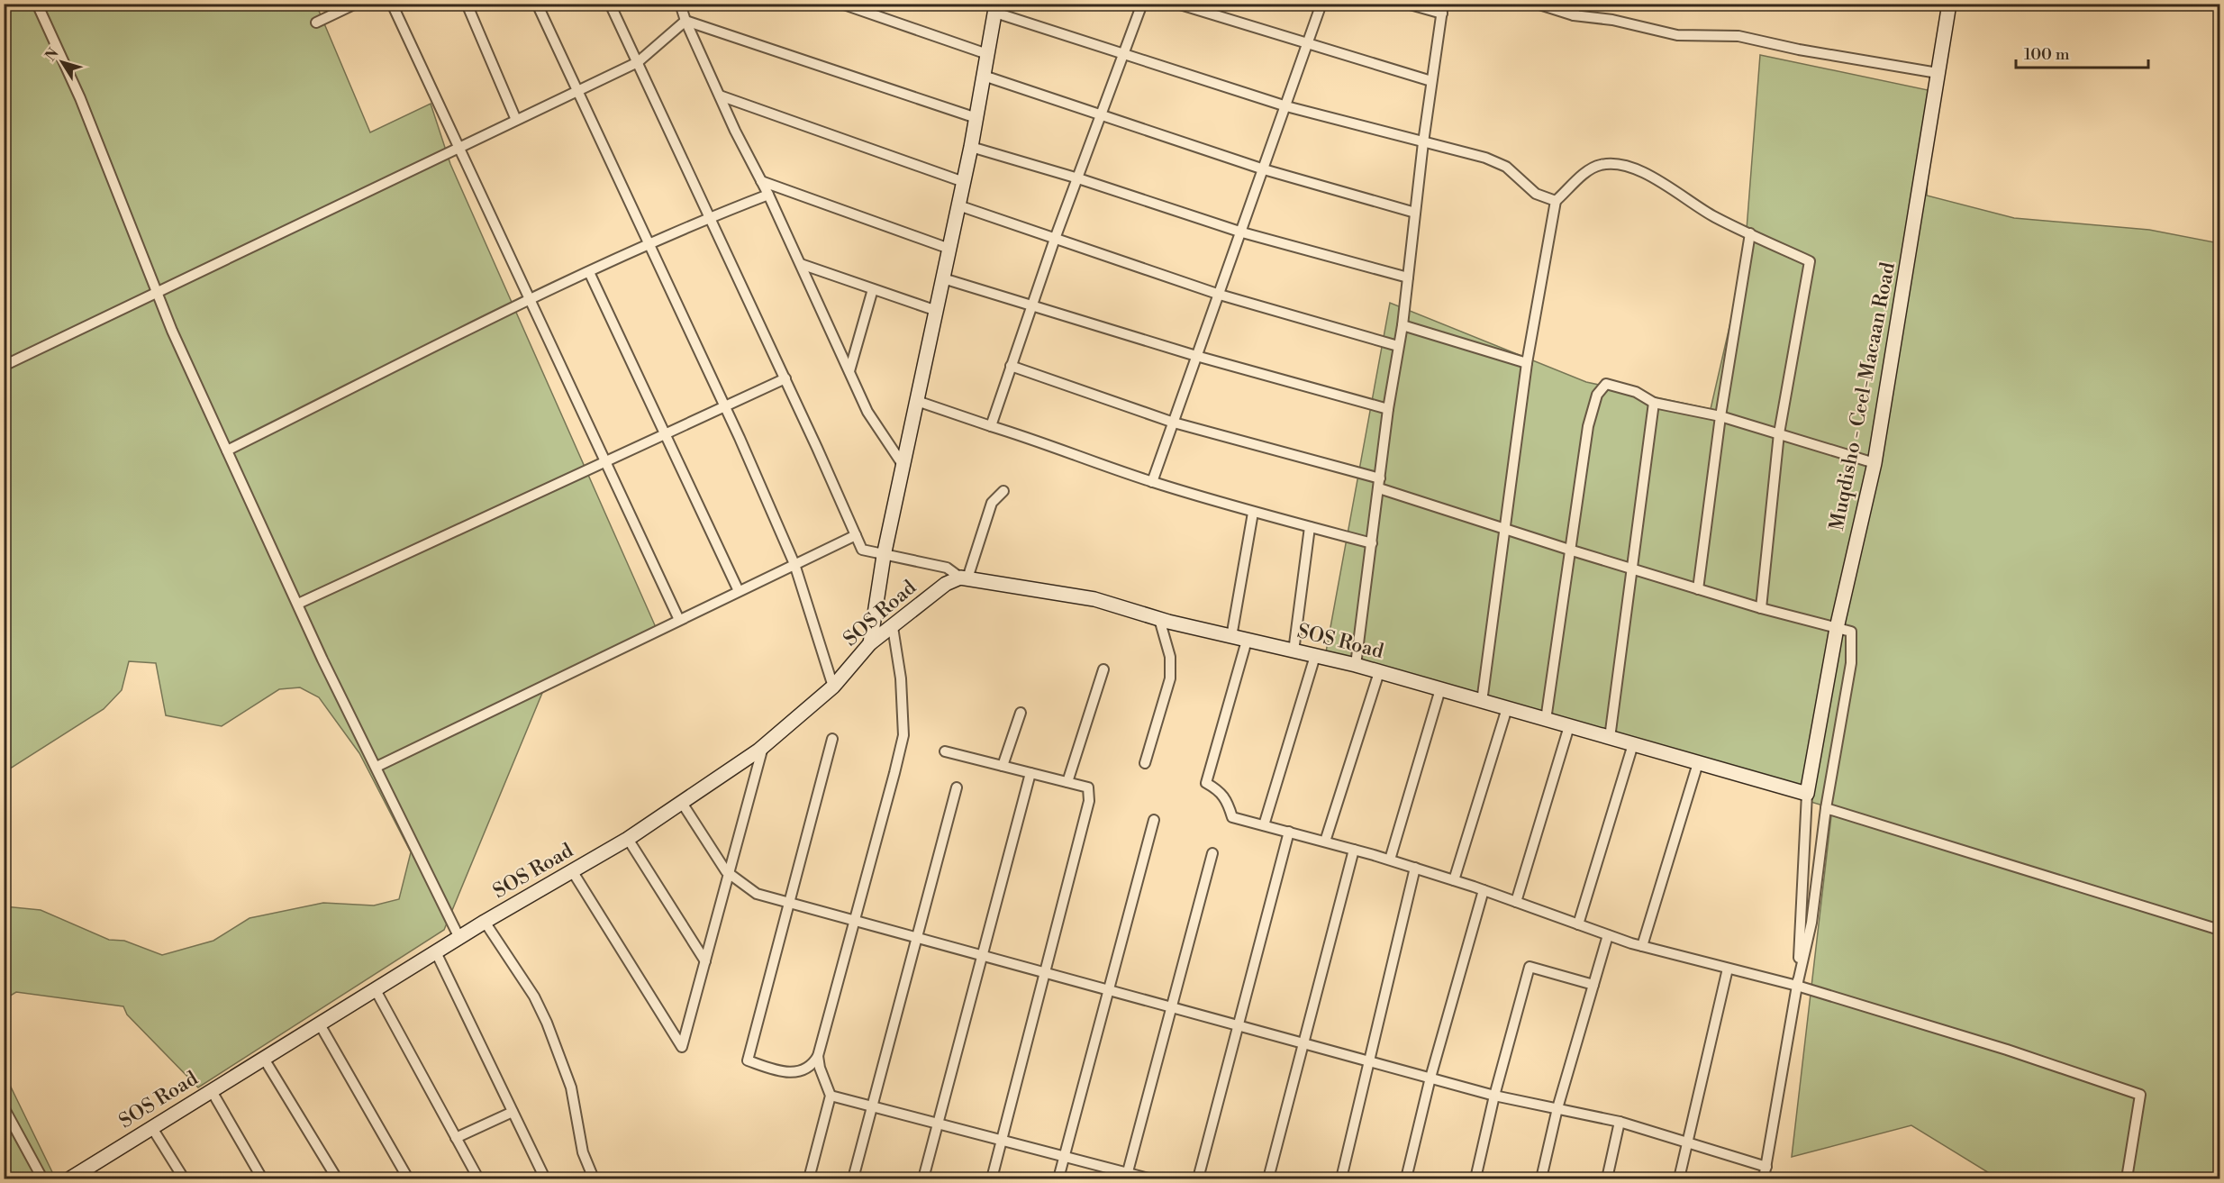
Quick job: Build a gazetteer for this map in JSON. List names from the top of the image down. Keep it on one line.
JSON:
{"streets":{"street":["Muqdisho - Ceel-Macaan Road","SOS Road"]},"crossings":[["Muqdisho - Ceel-Macaan Road","SOS Road"]],"scale_bar":"100 m","north":"top left"}
